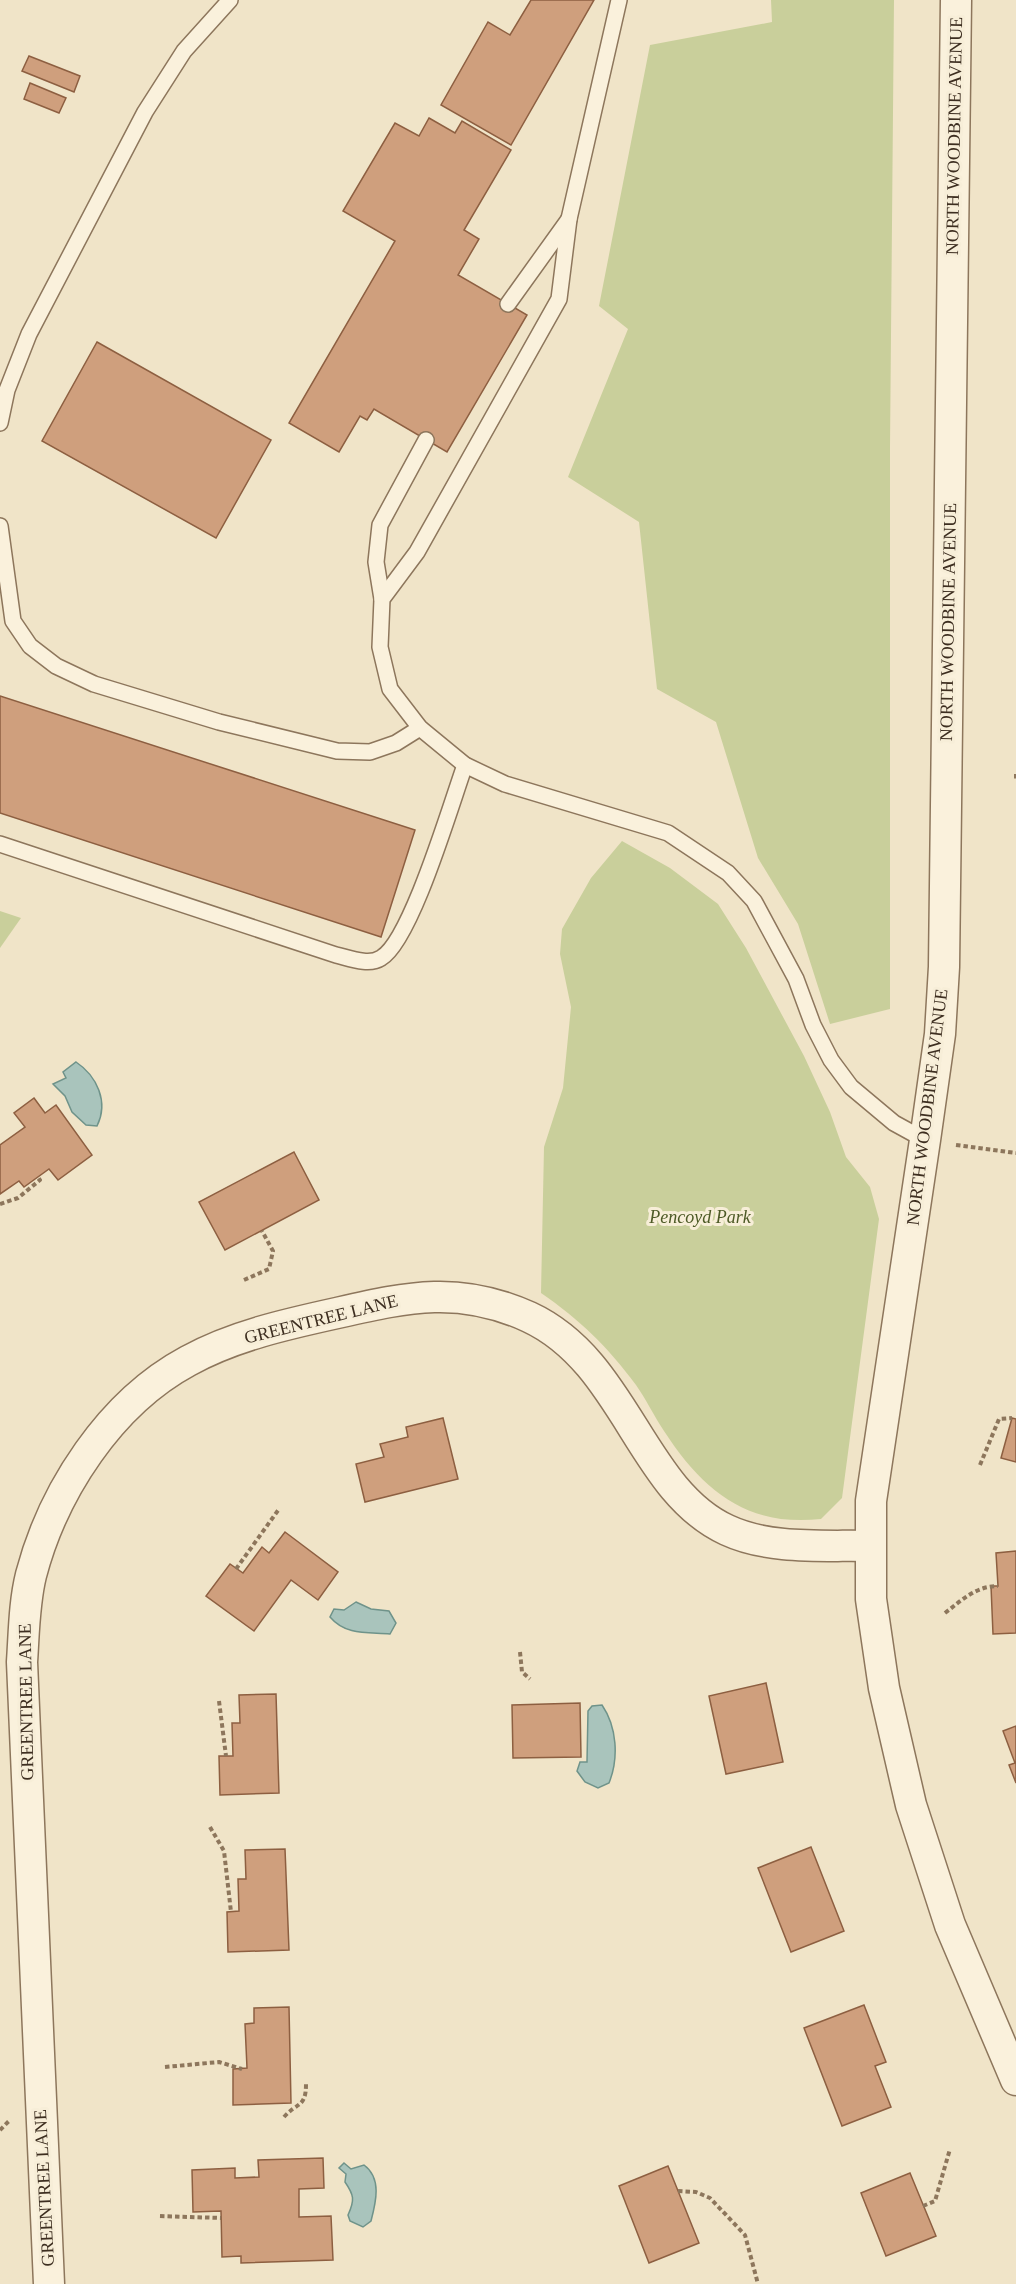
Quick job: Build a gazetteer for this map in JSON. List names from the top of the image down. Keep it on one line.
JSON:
{"streets":{"street":["NORTH WOODBINE AVENUE","GREENTREE LANE"]},"crossings":[["NORTH WOODBINE AVENUE","GREENTREE LANE"]],"parks":["Pencoyd Park"]}
